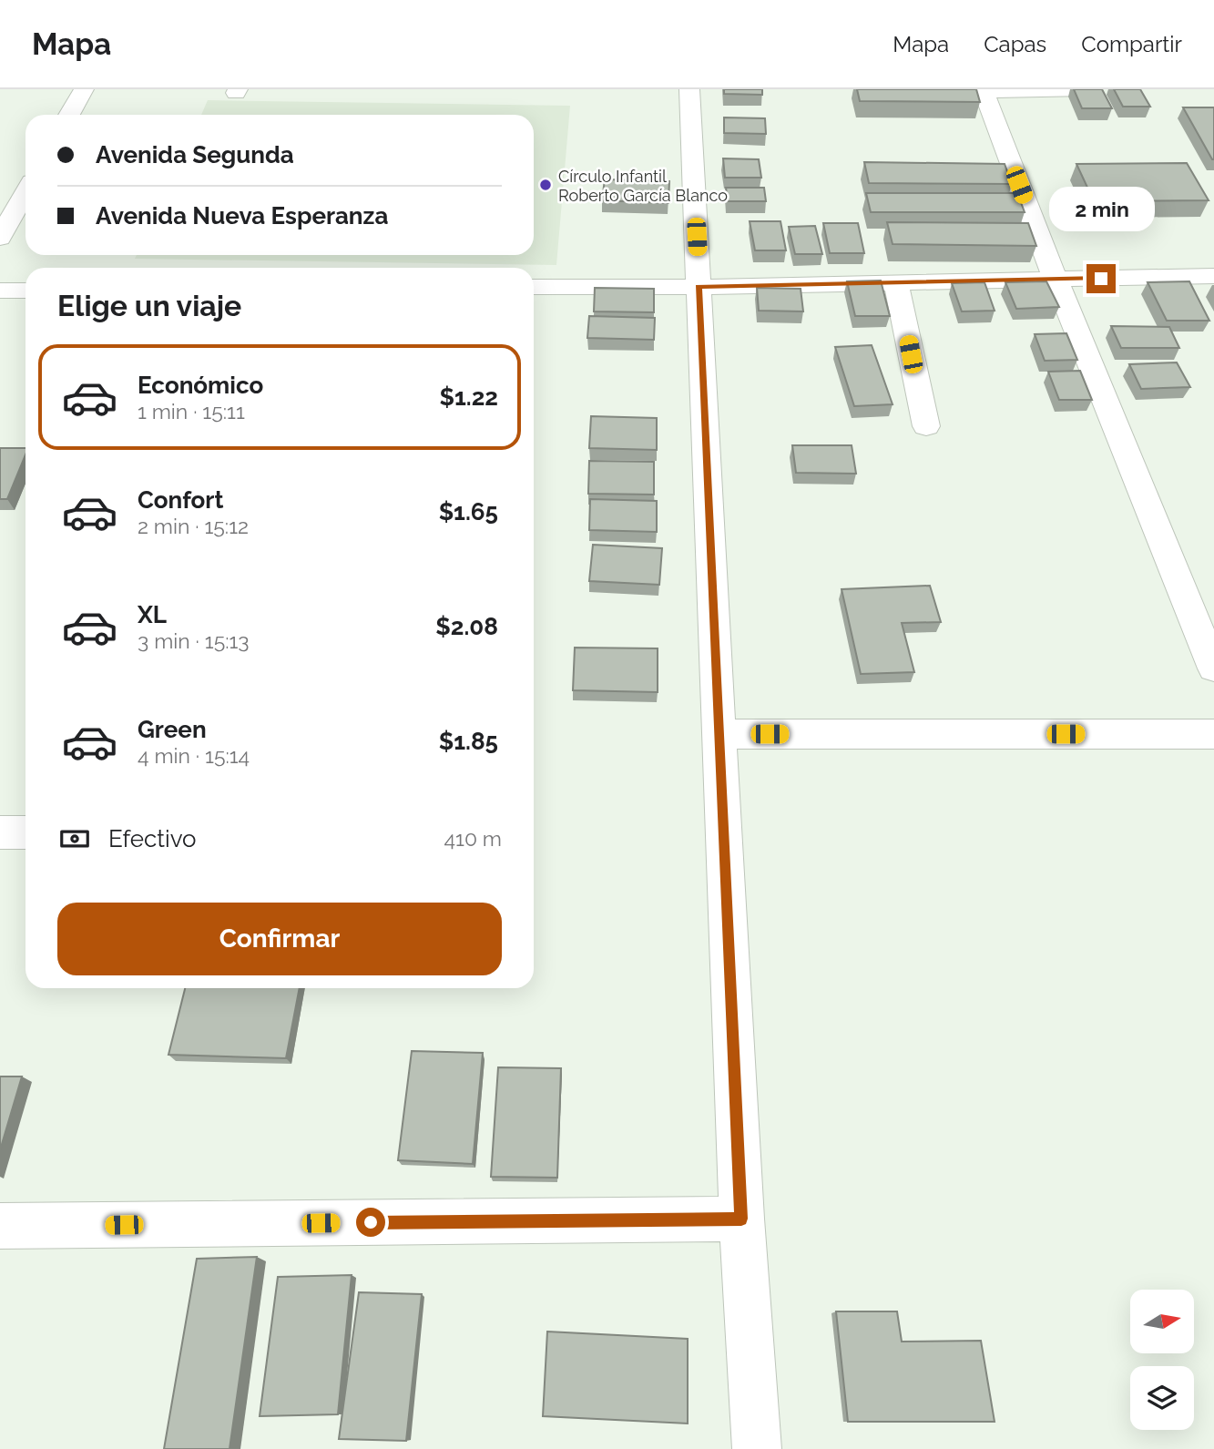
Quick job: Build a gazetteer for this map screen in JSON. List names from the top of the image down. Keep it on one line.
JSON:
{"places":["Círculo Infantil Roberto García Blanco"],"north":"right","page":{"header":"Mapa","nav":["Mapa","Capas","Compartir"],"banner":["Avenida Segunda","Avenida Nueva Esperanza"],"bubble":"2 min","heading":"Elige un viaje","list":[{"name":"Económico","note":"1 min · 15:11","value":"$1.22"},{"name":"Confort","note":"2 min · 15:12","value":"$1.65"},{"name":"XL","note":"3 min · 15:13","value":"$2.08"},{"name":"Green","note":"4 min · 15:14","value":"$1.85"}],"pay":["Efectivo","410 m"],"buttons":"Confirmar"}}
